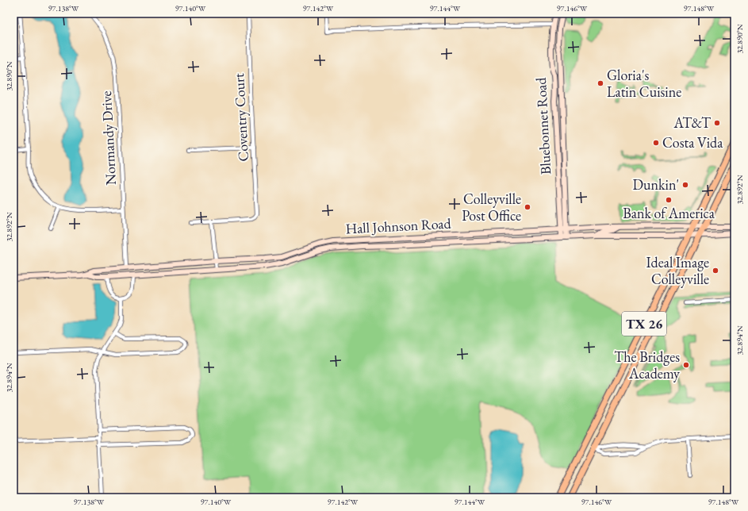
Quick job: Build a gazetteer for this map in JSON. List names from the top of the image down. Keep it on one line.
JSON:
{"streets":{"main road":["Bluebonnet Road","Hall Johnson Road","TX 26"],"street":["Coventry Court","Normandy Drive"]},"crossings":[["Bluebonnet Road","Hall Johnson Road"],["Normandy Drive","Hall Johnson Road"],["Hall Johnson Road","TX 26"]],"places":["Gloria's Latin Cuisine","AT&T","Costa Vida","Dunkin'","Bank of America","Colleyville Post Office","Ideal Image Colleyville","The Bridges Academy"],"coordinates":["97.138°W","97.140°W","97.142°W","97.144°W","97.146°W","97.148°W","32.890°N","32.892°N","32.894°N"]}
